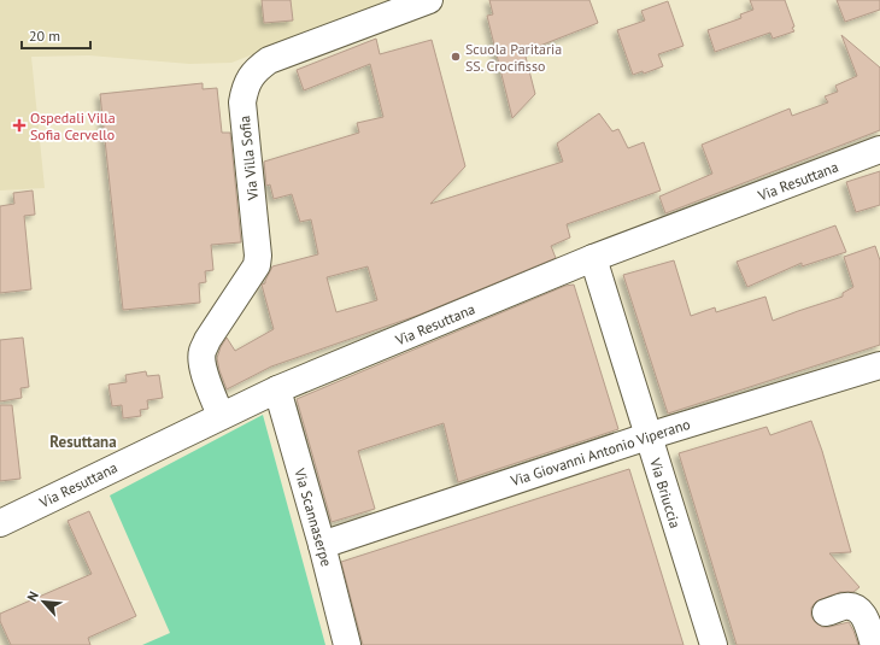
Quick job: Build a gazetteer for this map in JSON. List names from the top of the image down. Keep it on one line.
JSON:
{"streets":{"street":["Via Villa Sofia","Via Resuttana","Via Giovanni Antonio Viperano","Via Briuccia","Via Scannaserpe"]},"crossings":[["Via Villa Sofia","Via Resuttana"],["Via Resuttana","Via Briuccia"],["Via Resuttana","Via Scannaserpe"],["Via Giovanni Antonio Viperano","Via Briuccia"],["Via Giovanni Antonio Viperano","Via Scannaserpe"]],"districts":["Resuttana"],"places":{"other":["Scuola Paritaria SS. Crocifisso"],"health":["Ospedali Villa Sofia Cervello"]},"scale_bar":"20 m","north":"top left"}
